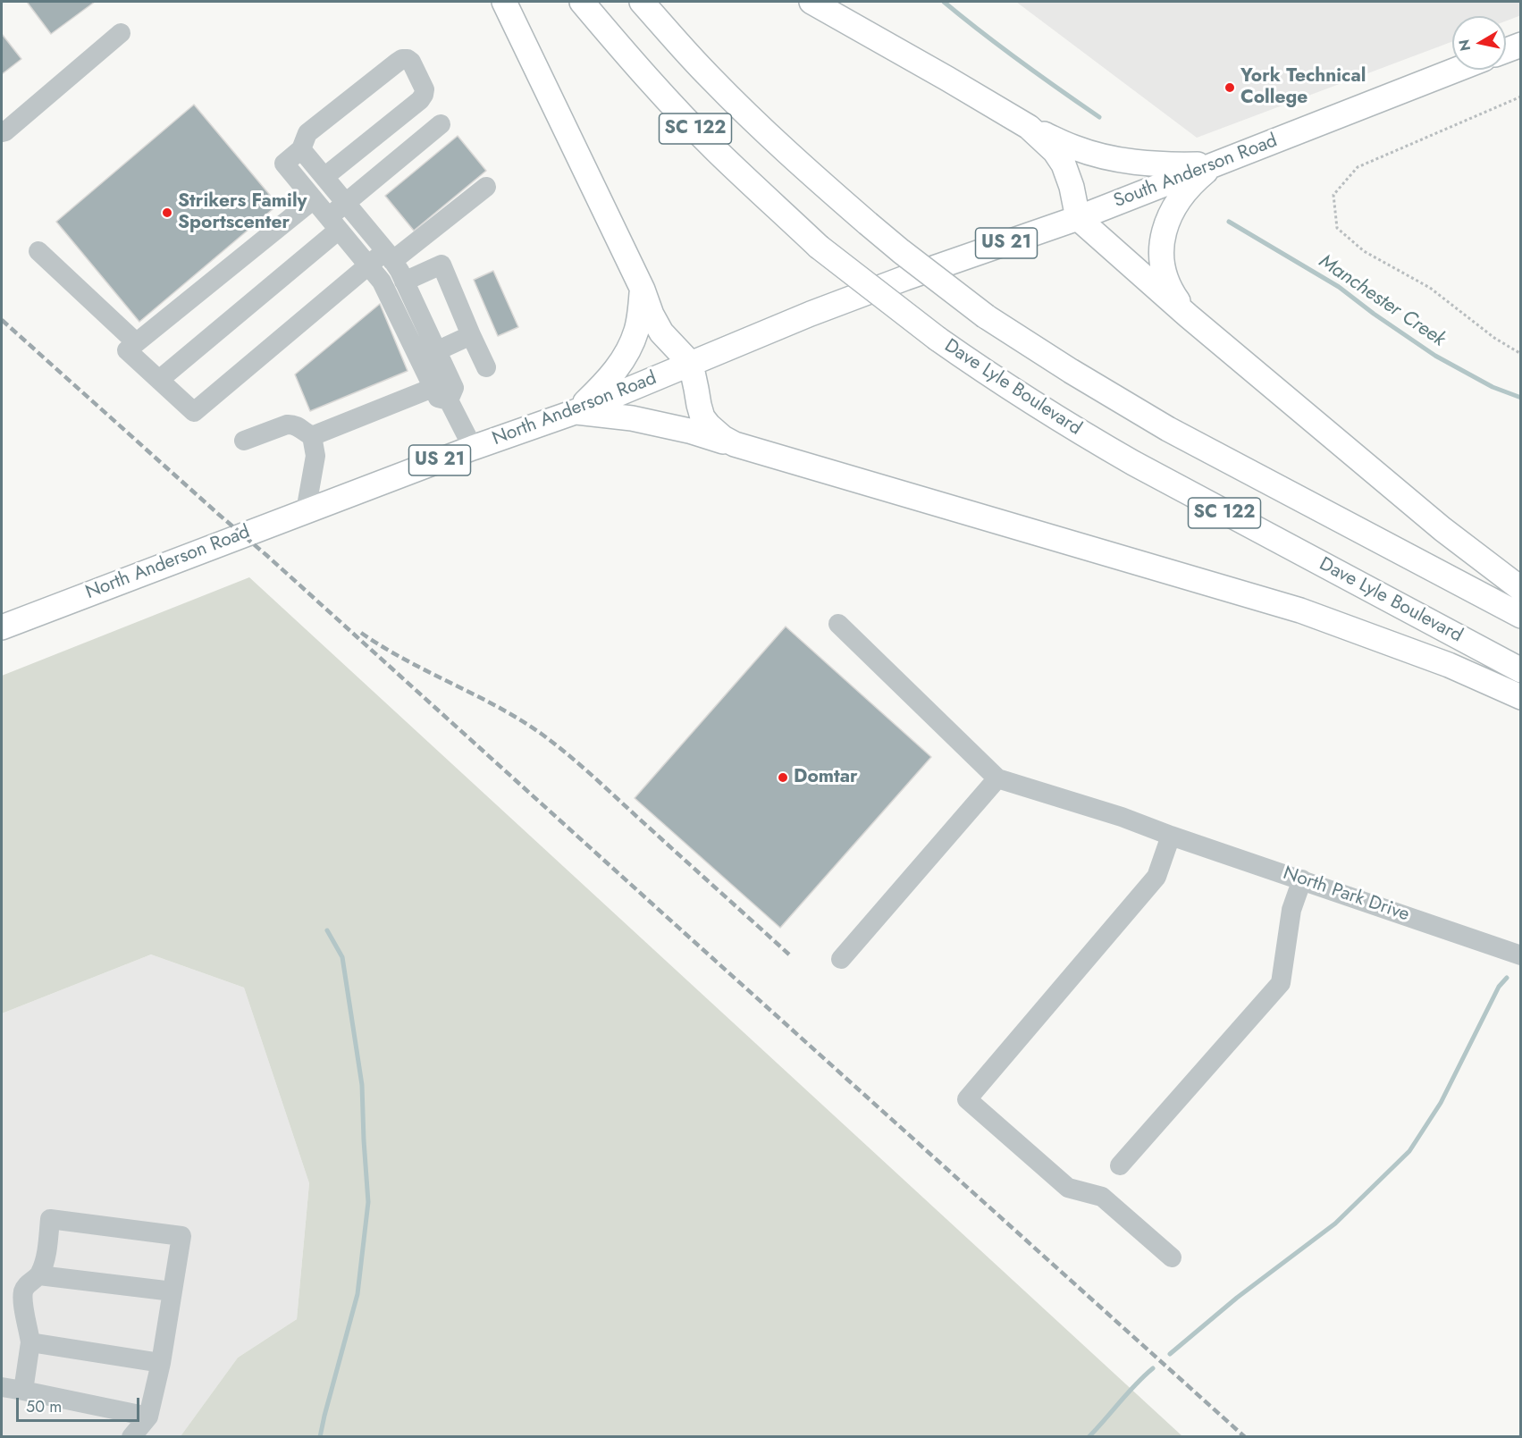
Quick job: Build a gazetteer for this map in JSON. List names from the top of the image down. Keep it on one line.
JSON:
{"streets":{"main road":["SC 122","South Anderson Road","US 21","Dave Lyle Boulevard","North Anderson Road"],"street":["North Park Drive"]},"crossings":[["South Anderson Road","North Anderson Road"]],"water":["Manchester Creek"],"places":["York Technical College","Strikers Family Sportscenter","Domtar"],"scale_bar":"50 m","north":"left"}
